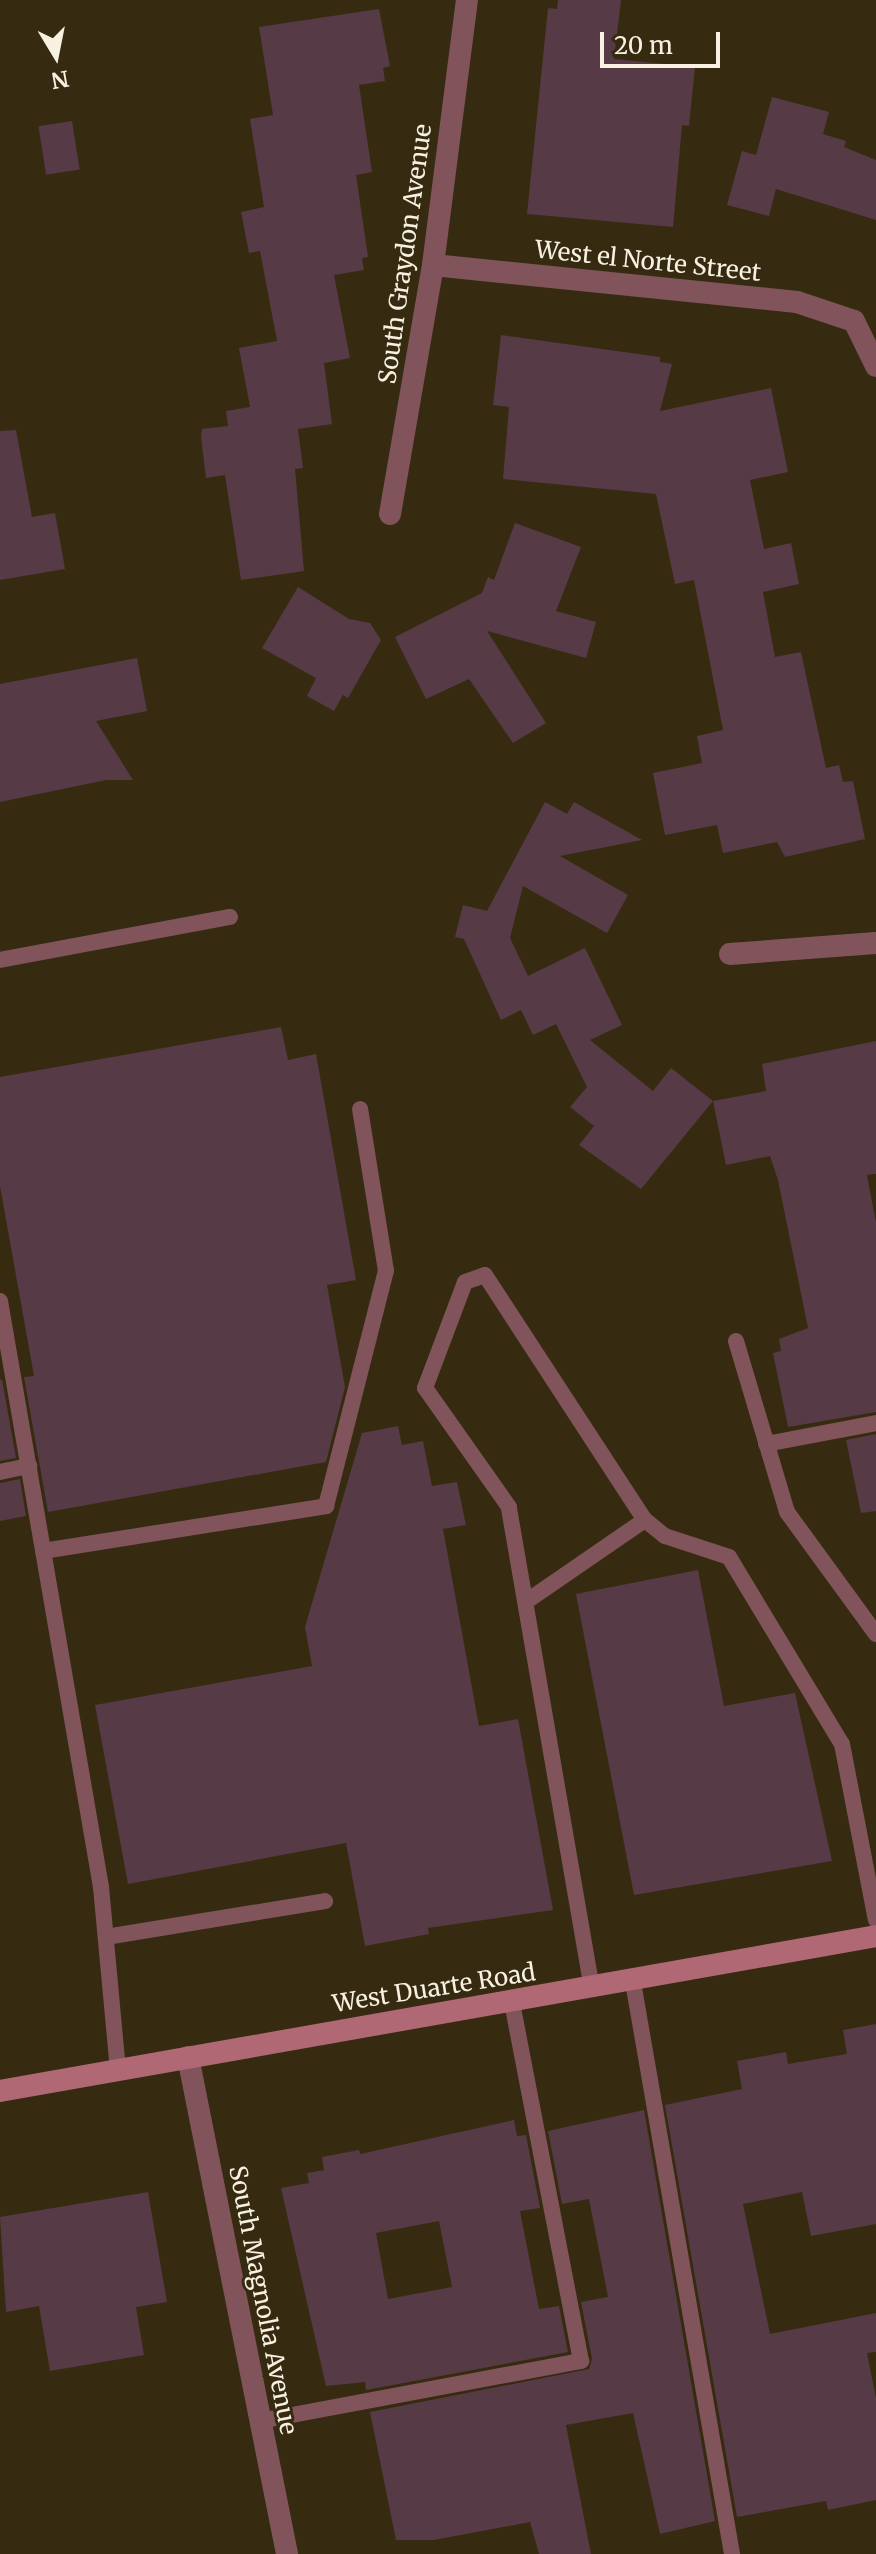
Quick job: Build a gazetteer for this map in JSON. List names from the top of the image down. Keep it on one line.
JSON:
{"streets":{"main road":["West Duarte Road"],"street":["South Graydon Avenue","West el Norte Street","South Magnolia Avenue"]},"crossings":[["South Graydon Avenue","West el Norte Street"],["West Duarte Road","South Magnolia Avenue"]],"scale_bar":"20 m","north":"bottom"}
